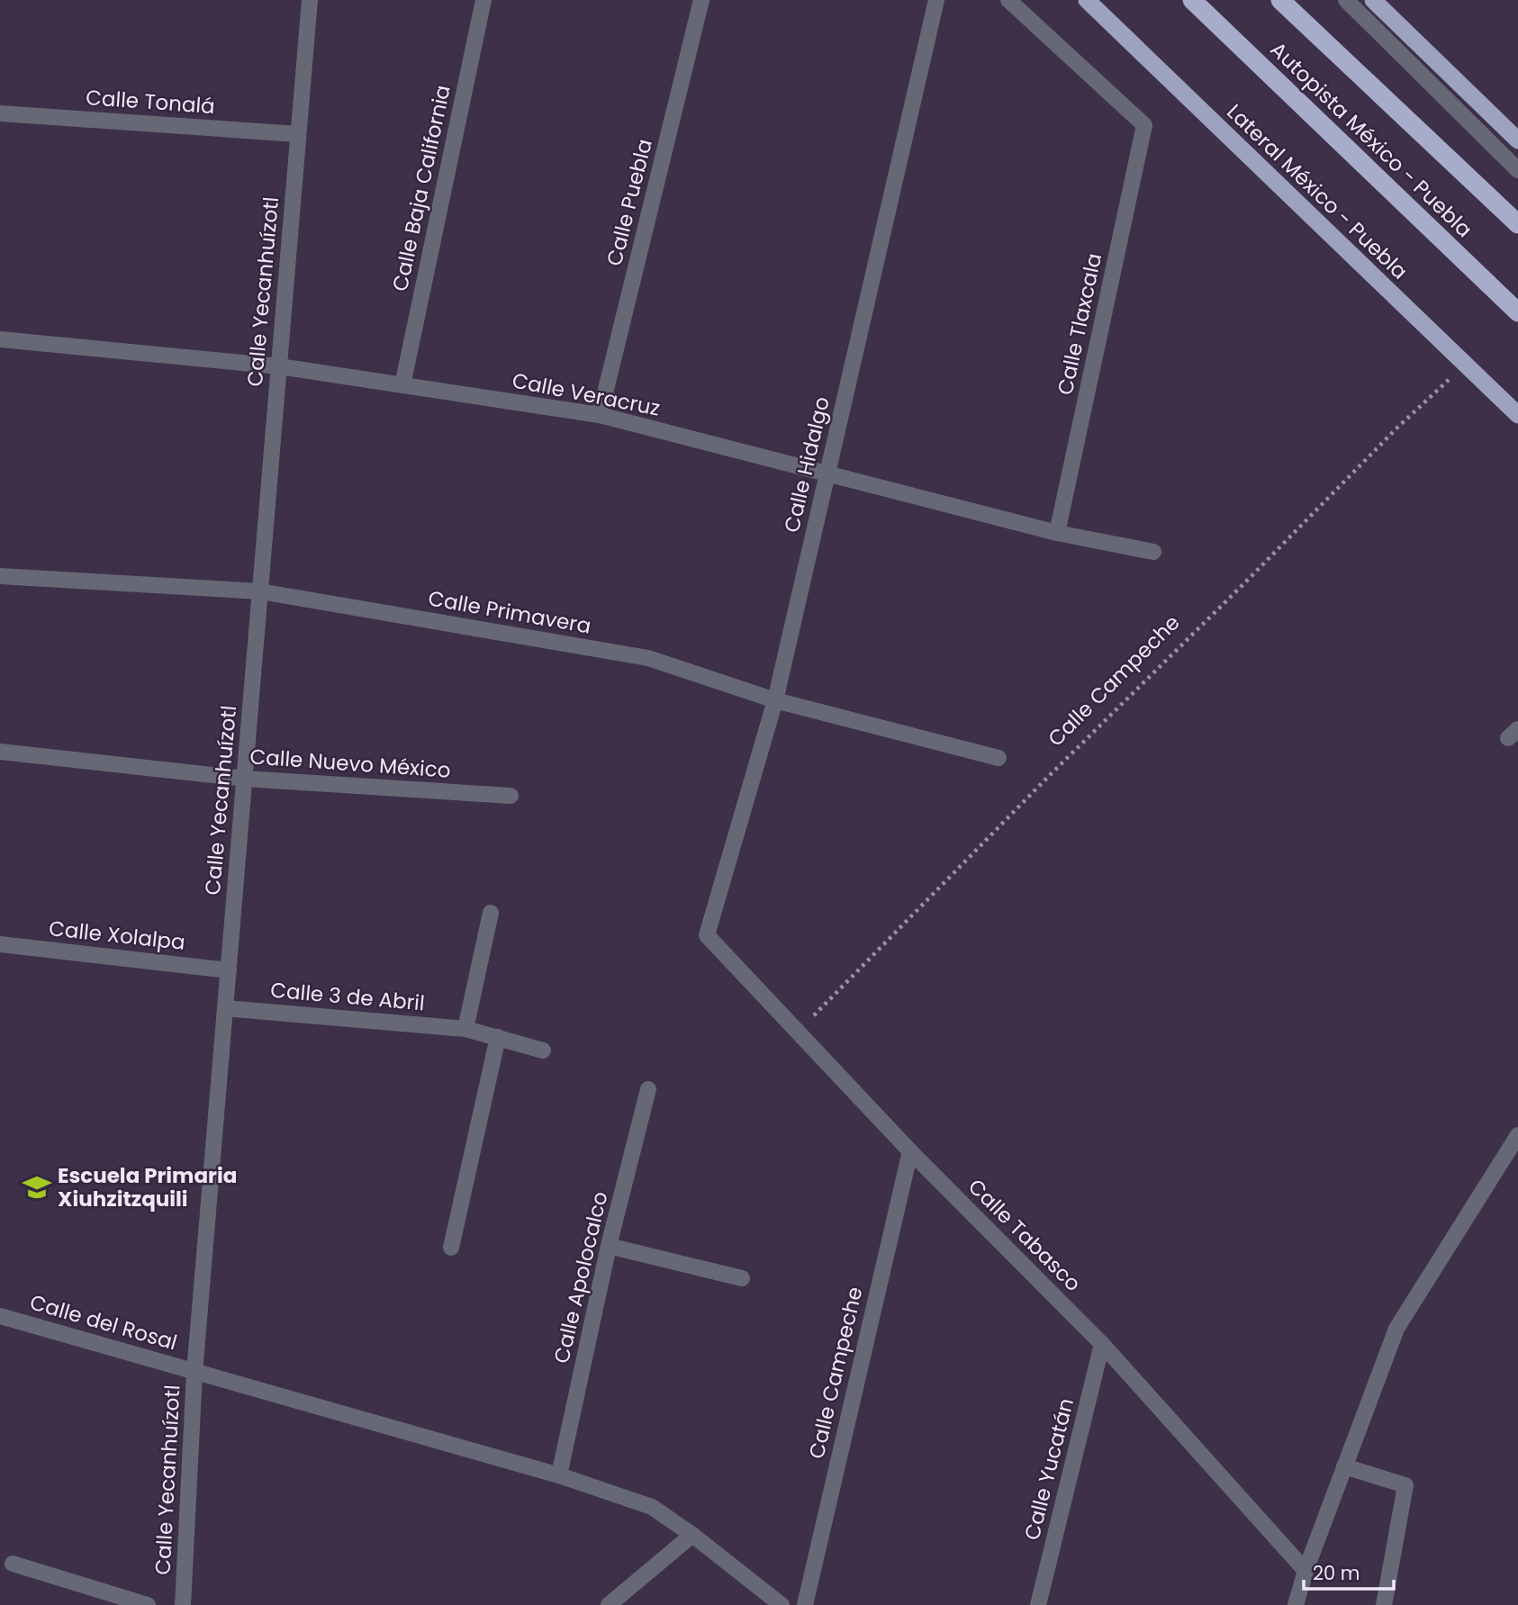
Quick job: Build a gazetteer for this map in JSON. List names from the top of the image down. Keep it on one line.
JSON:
{"streets":{"highway":["Autopista México - Puebla","Lateral México - Puebla"],"street":["Calle Tonalá","Calle Baja California","Calle Puebla","Calle Yecanhuízotl","Calle Tlaxcala","Calle Veracruz","Calle Hidalgo","Calle Primavera","Calle Campeche","Calle Nuevo México","Calle Xolalpa","Calle 3 de Abril","Calle Tabasco","Calle Apolocalco","Calle del Rosal","Calle Yucatán"]},"crossings":[["Calle Tonalá","Calle Yecanhuízotl"],["Calle Baja California","Calle Veracruz"],["Lateral México - Puebla","Calle Campeche"],["Calle Puebla","Calle Veracruz"],["Calle Yecanhuízotl","Calle Veracruz"],["Calle Yecanhuízotl","Calle Primavera"],["Calle Yecanhuízotl","Calle Nuevo México"],["Calle Yecanhuízotl","Calle Xolalpa"],["Calle Yecanhuízotl","Calle 3 de Abril"],["Calle Yecanhuízotl","Calle del Rosal"],["Calle Tlaxcala","Calle Veracruz"],["Calle Veracruz","Calle Hidalgo"],["Calle Hidalgo","Calle Primavera"],["Calle Hidalgo","Calle Tabasco"],["Calle Campeche","Calle Tabasco"],["Calle Tabasco","Calle Yucatán"]],"places":{"school or university":["Escuela Primaria Xiuhzitzquili"]},"scale_bar":"20 m"}
